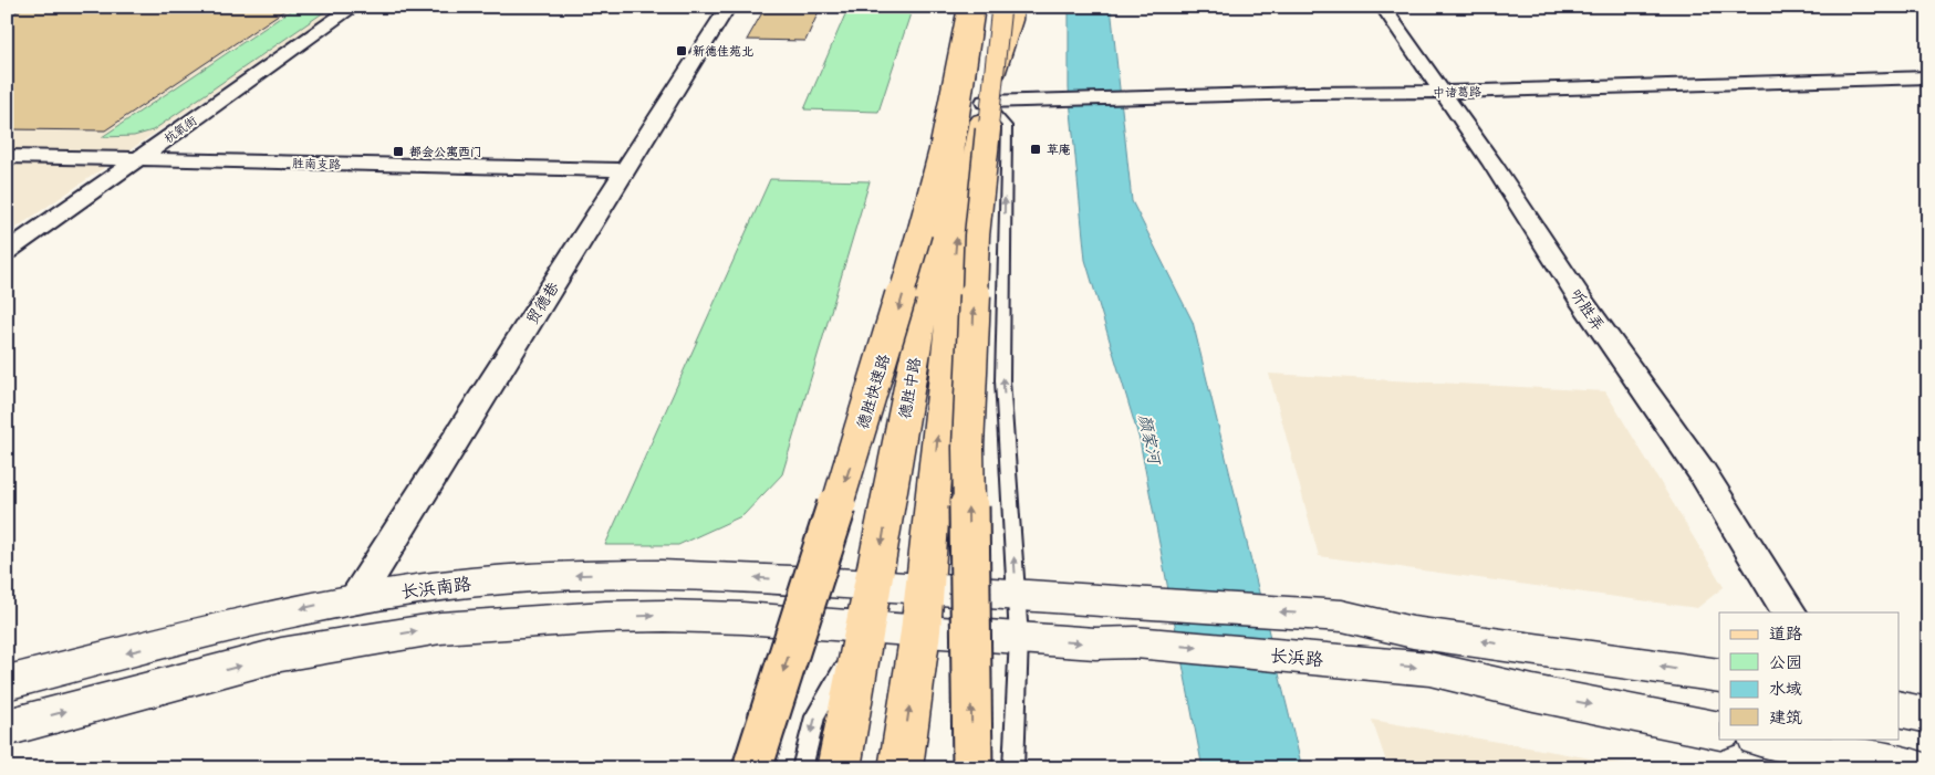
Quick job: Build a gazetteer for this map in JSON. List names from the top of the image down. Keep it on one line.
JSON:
{"streets":{"main road":["德胜中路","德胜快速路","长浜南路","长浜路"],"street":["中诸葛路","杭氧街","胜南支路","贸德巷","听胜弄"]},"crossings":[["中诸葛路","听胜弄"],["中诸葛路","德胜中路"],["杭氧街","胜南支路"],["胜南支路","贸德巷"],["贸德巷","长浜南路"],["德胜中路","长浜南路"],["德胜中路","长浜路"]],"water":["颜家河"],"places":{"transit":["新德佳苑北","草庵","都会公寓西门"]},"legend":["道路","公园","水域","建筑"]}
